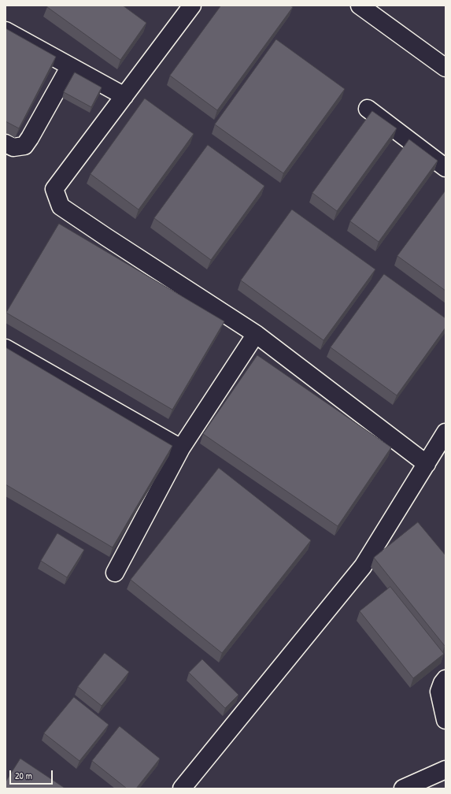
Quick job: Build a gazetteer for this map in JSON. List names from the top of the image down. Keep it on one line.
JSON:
{"scale_bar":"20 m"}
